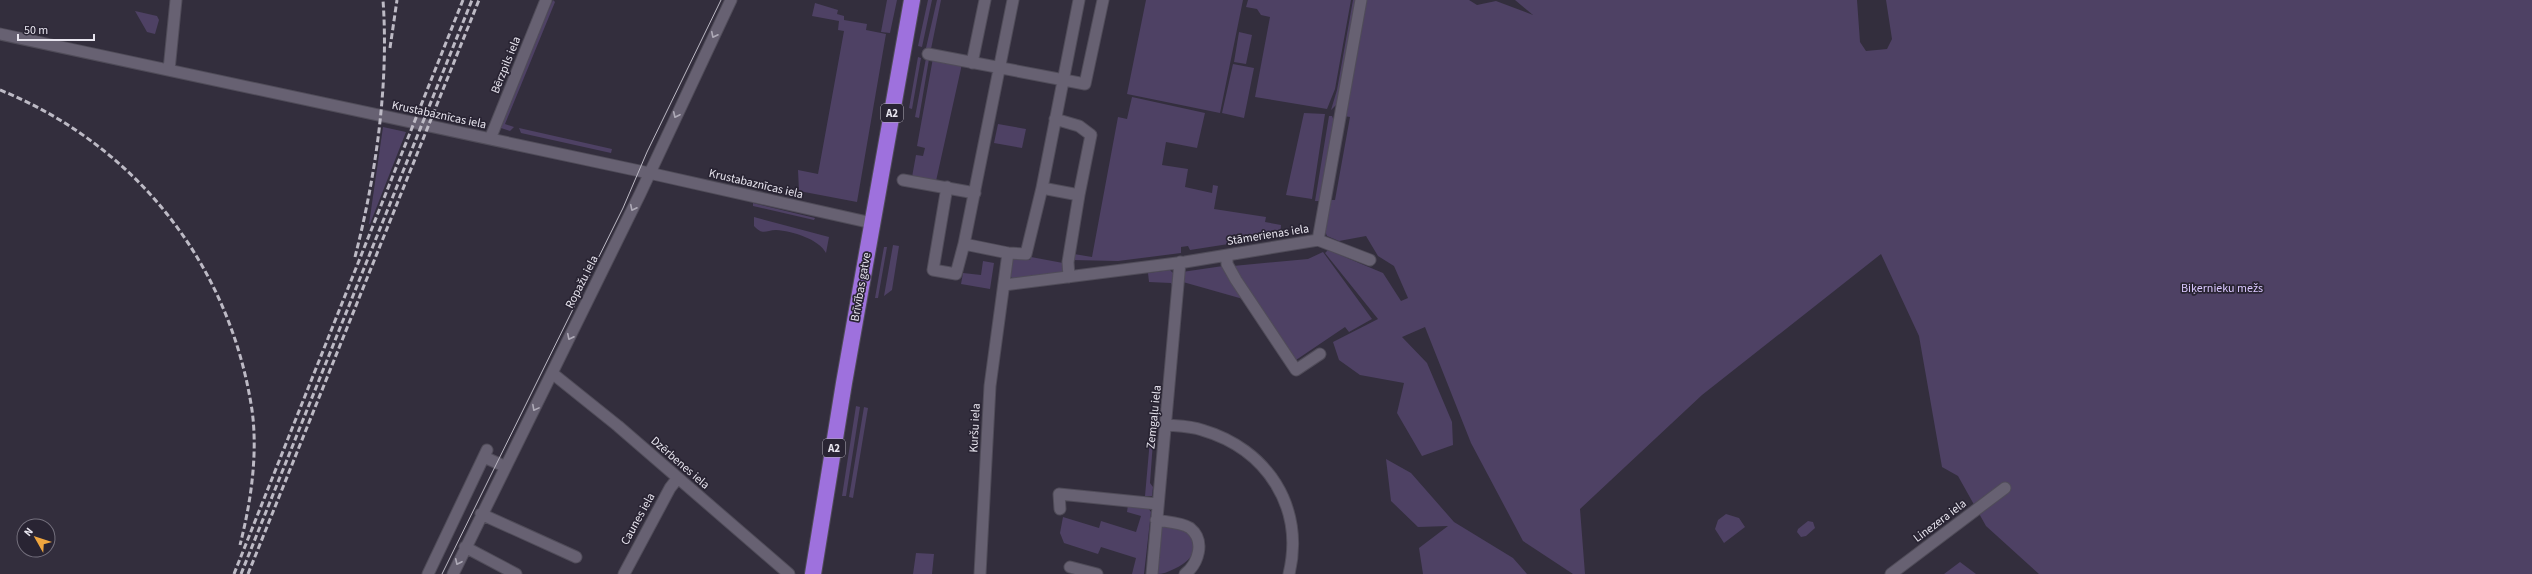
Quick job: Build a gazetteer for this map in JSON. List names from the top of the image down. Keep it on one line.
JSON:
{"streets":{"highway":["A2","Brīvības gatve"],"street":["Bērzpils iela","Krustabaznīcas iela","Stāmerienas iela","Ropažu iela","Zemgaļu iela","Kuršu iela","Dzērbenes iela","Caunes iela","Linezera iela"]},"crossings":[["Bērzpils iela","Krustabaznīcas iela"],["Krustabaznīcas iela","Ropažu iela"],["Krustabaznīcas iela","Brīvības gatve"],["Stāmerienas iela","Zemgaļu iela"],["Stāmerienas iela","Kuršu iela"],["Ropažu iela","Dzērbenes iela"],["Dzērbenes iela","Caunes iela"]],"one_way":["Ropažu iela"],"parks":["Biķernieku mežs"],"scale_bar":"50 m","north":"top left"}
